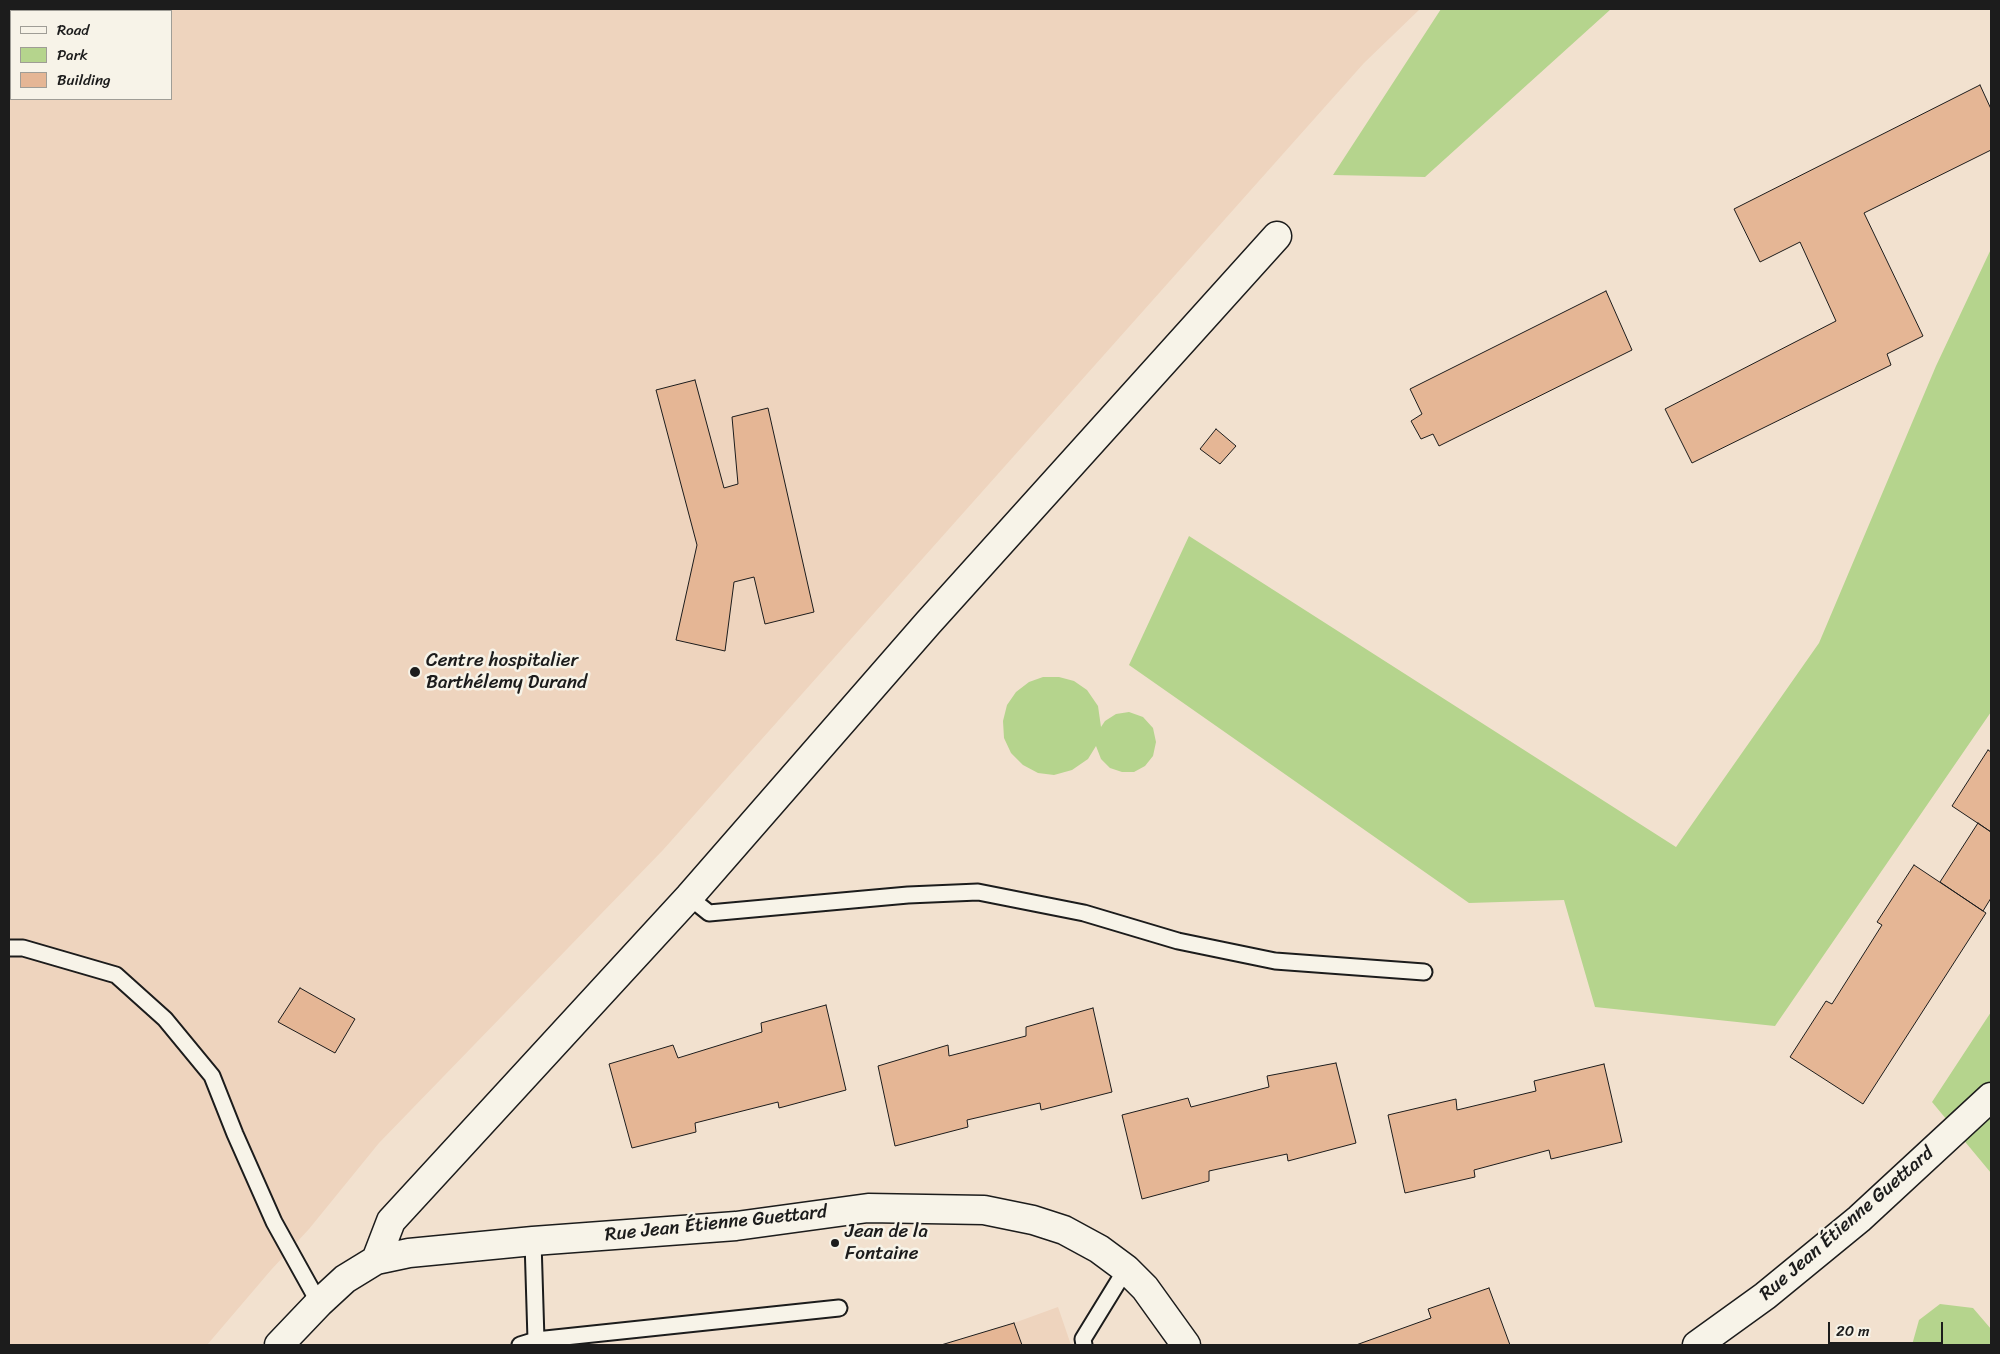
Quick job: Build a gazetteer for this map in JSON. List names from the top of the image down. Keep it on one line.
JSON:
{"streets":{"street":["Rue Jean Étienne Guettard"]},"places":["Centre hospitalier Barthélemy Durand","Jean de la Fontaine"],"legend":["Road","Park","Building"],"scale_bar":"20 m"}
